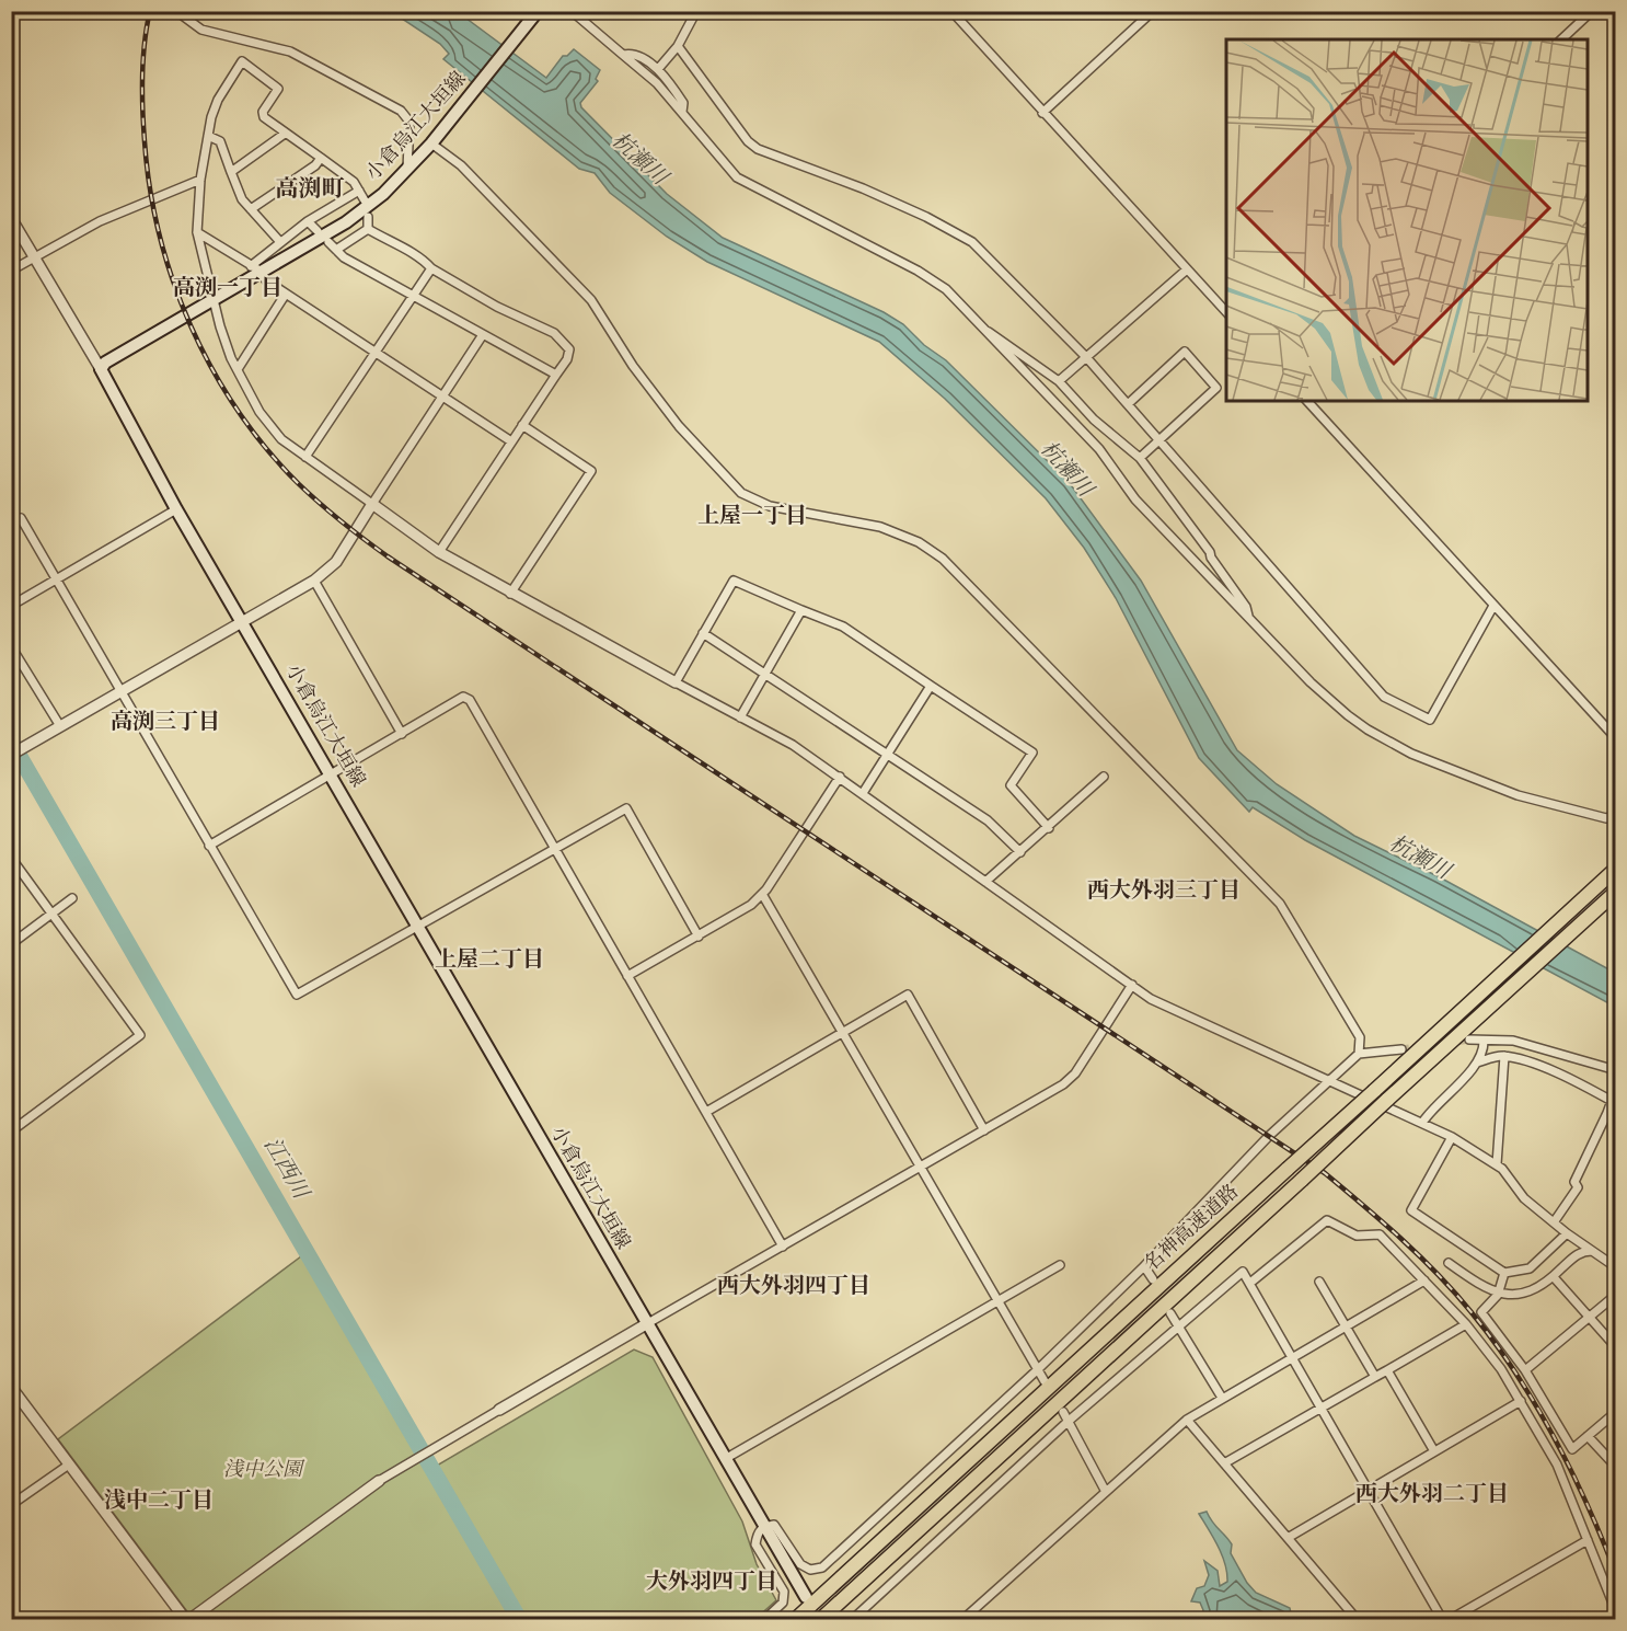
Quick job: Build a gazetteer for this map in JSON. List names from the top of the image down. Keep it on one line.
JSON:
{"streets":{"highway":["名神高速道路"],"main road":["小倉烏江大垣線"]},"districts":["高渕町","高渕一丁目","上屋一丁目","高渕三丁目","西大外羽三丁目","上屋二丁目","西大外羽四丁目","西大外羽二丁目","浅中二丁目","大外羽四丁目"],"water":["杭瀬川","江西川"],"parks":["浅中公園"]}
